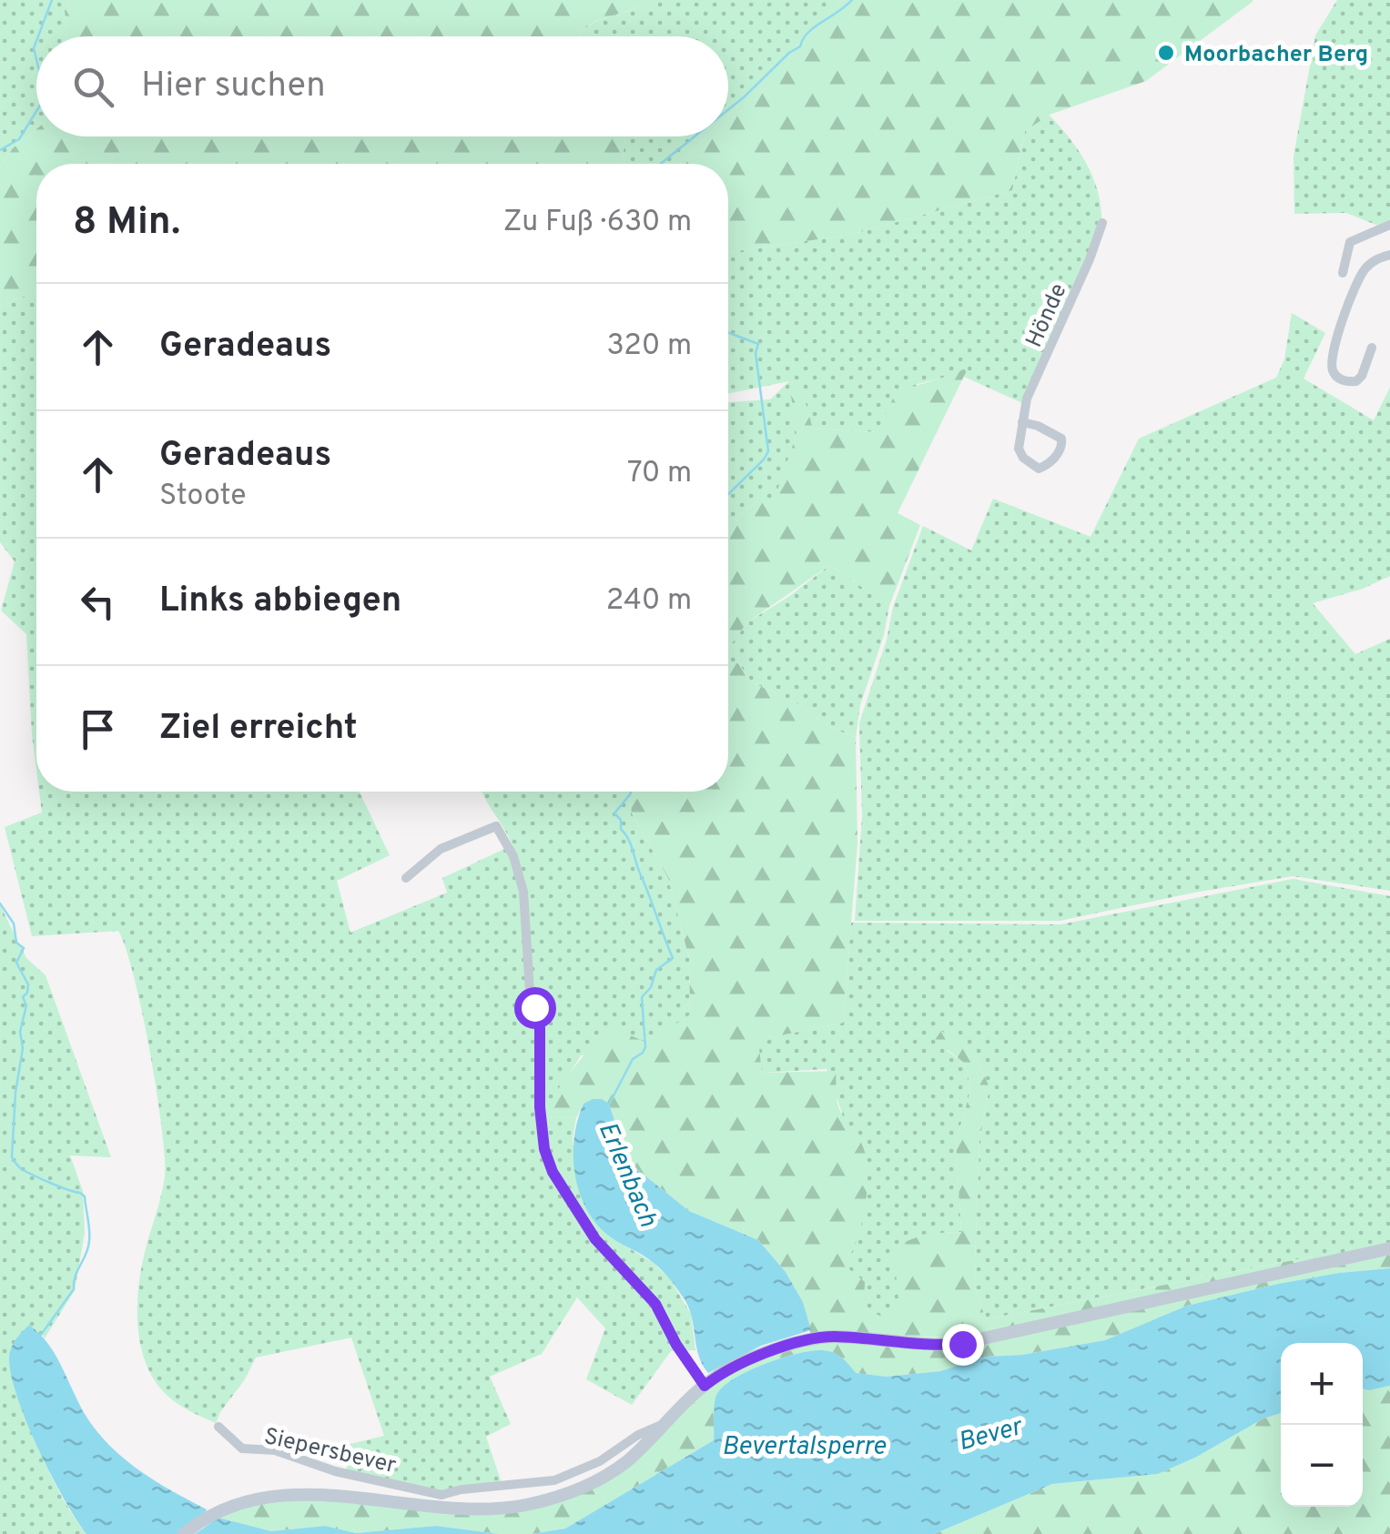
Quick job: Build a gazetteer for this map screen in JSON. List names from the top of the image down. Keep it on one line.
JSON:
{"streets":{"street":["Hönde","Siepersbever"]},"water":["Erlenbach","Bever","Bevertalsperre"],"places":["Moorbacher Berg"],"page":{"search":"Hier suchen","heading":["8 Min.","Zu Fuß · 630 m"],"list":[["Geradeaus","320 m"],["Geradeaus","Stoote","70 m"],["Links abbiegen","240 m"],"Ziel erreicht"],"map_buttons":["+","−"]}}
